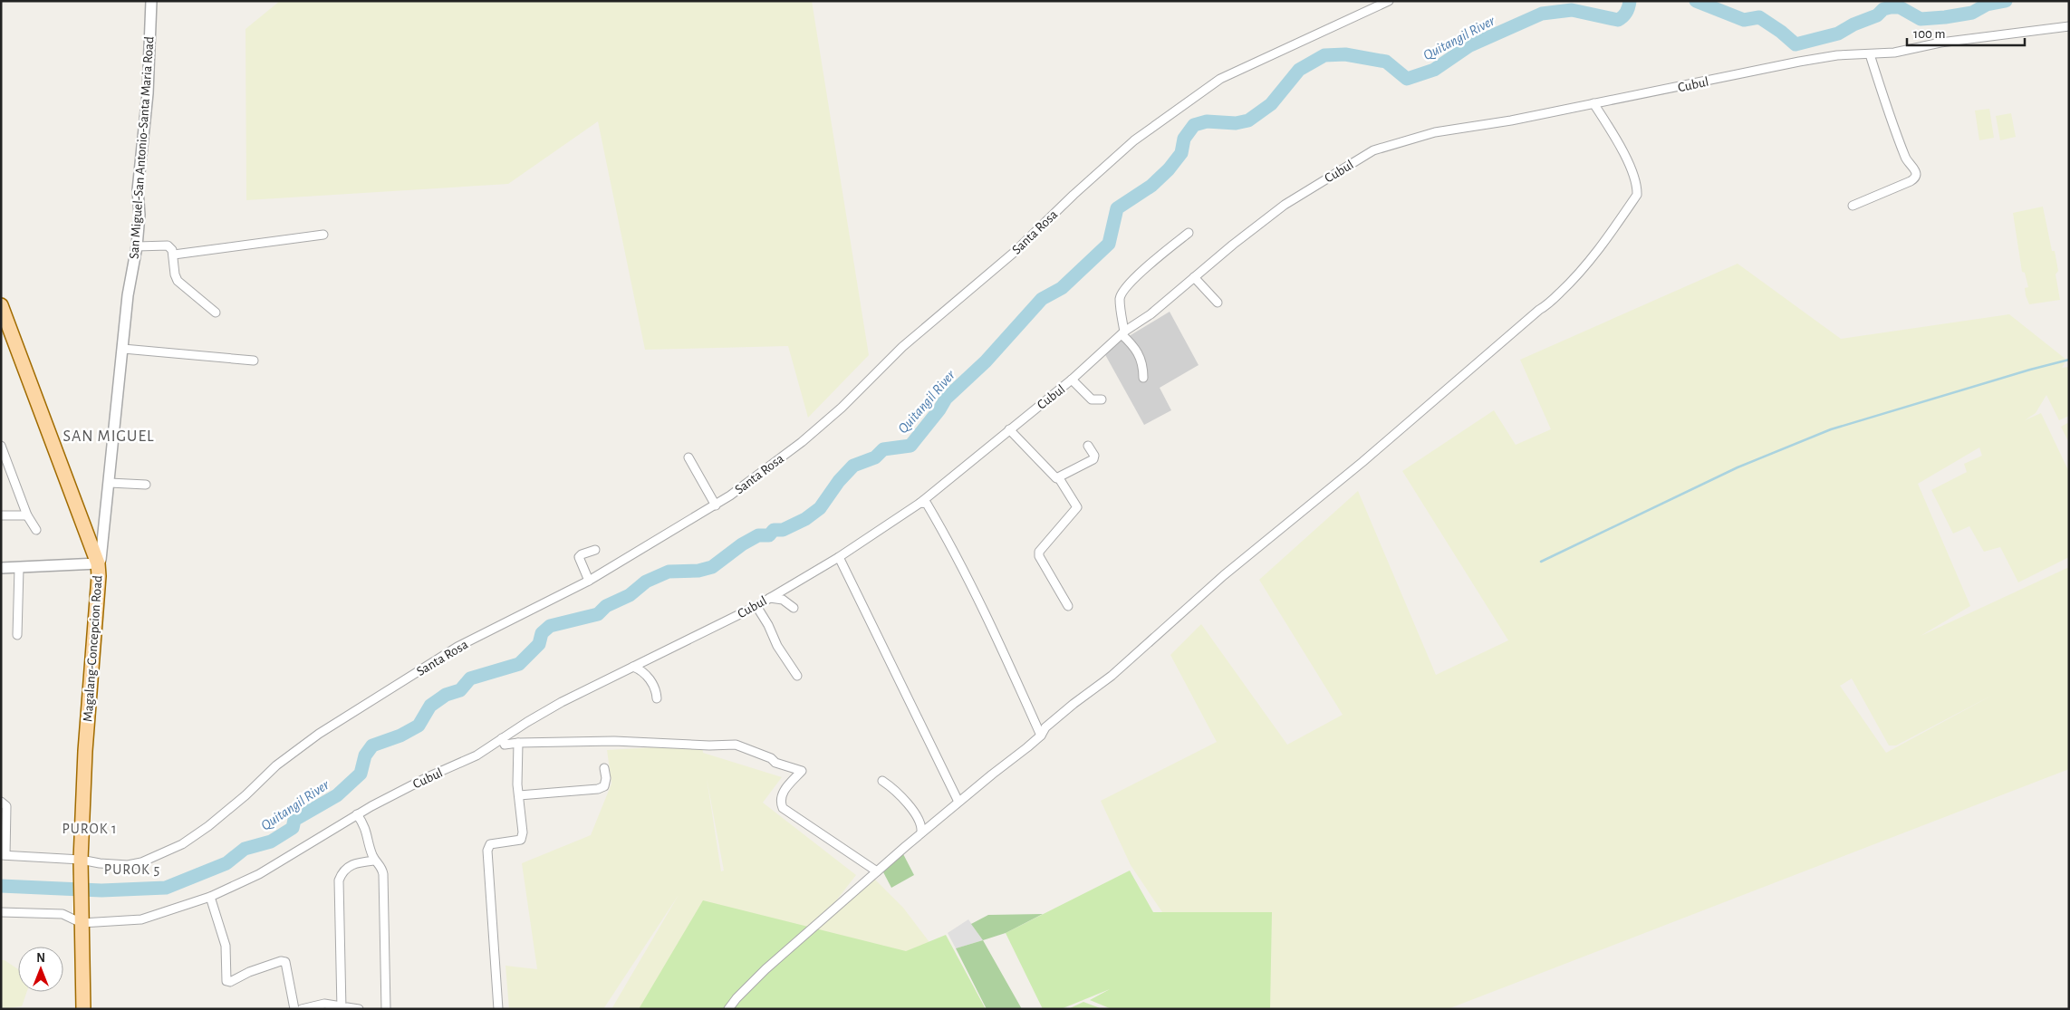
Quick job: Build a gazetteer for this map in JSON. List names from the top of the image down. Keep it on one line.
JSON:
{"streets":{"main road":["Magalang-Concepcion Road"],"street":["Cubul","San Miguel-San Antonio-Santa Maria Road","Santa Rosa"]},"crossings":[["Cubul","Magalang-Concepcion Road"],["San Miguel-San Antonio-Santa Maria Road","Magalang-Concepcion Road"],["Santa Rosa","Magalang-Concepcion Road"]],"districts":["SAN MIGUEL","PUROK 1","PUROK 5"],"water":["Quitangil River"],"scale_bar":"100 m","north":"top"}
